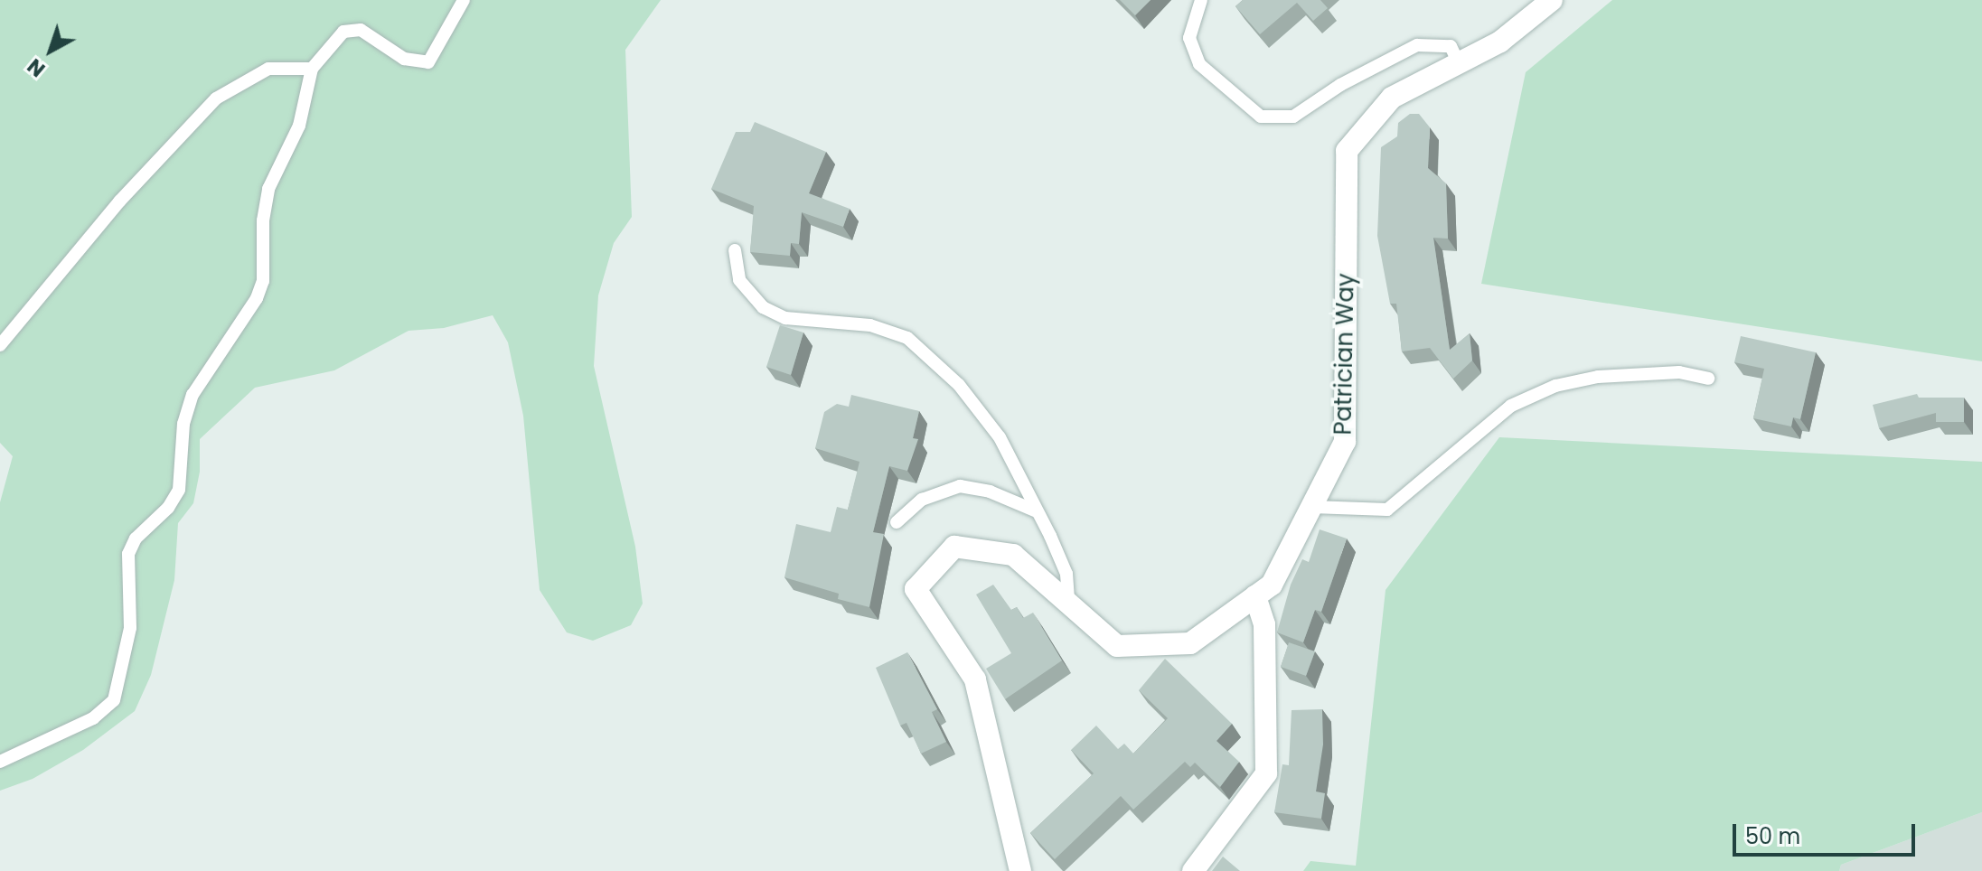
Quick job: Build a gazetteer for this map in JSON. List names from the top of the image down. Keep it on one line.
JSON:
{"streets":{"street":["Patrician Way"]},"scale_bar":"50 m","north":"bottom left"}
